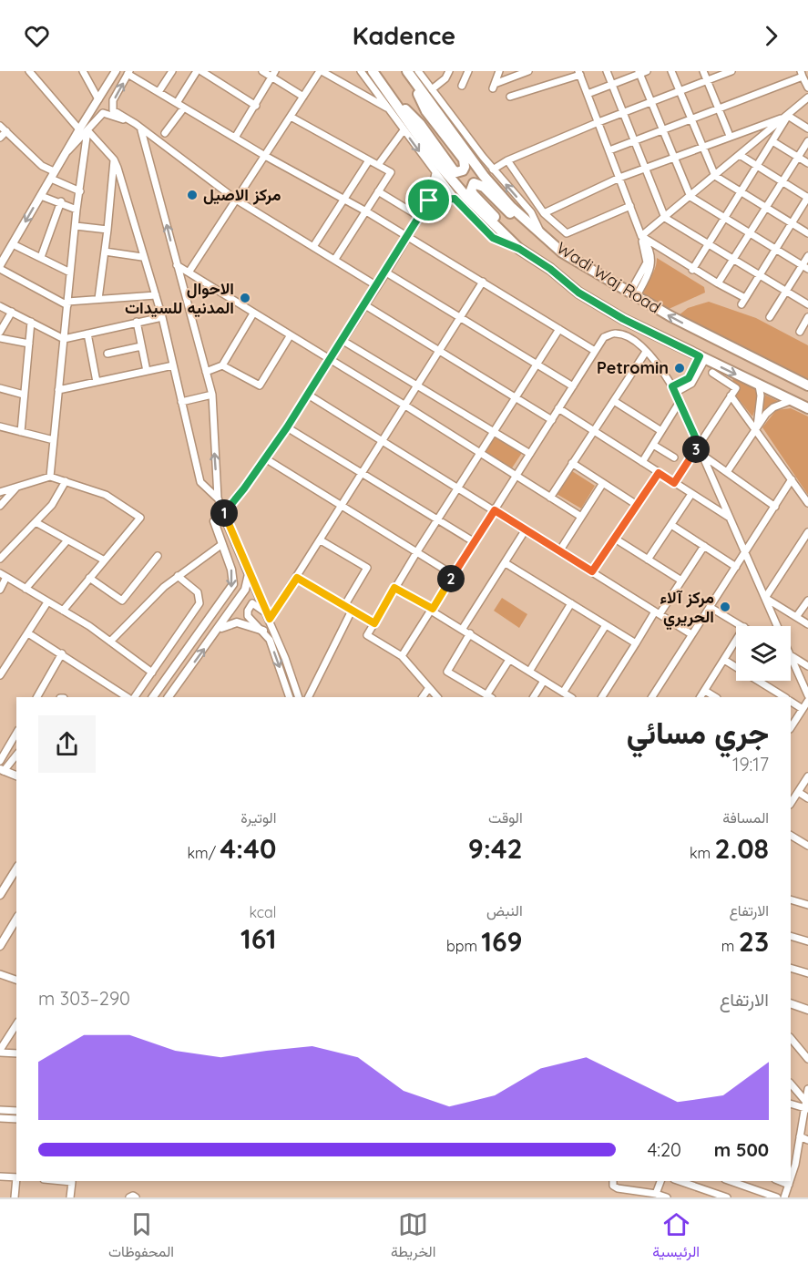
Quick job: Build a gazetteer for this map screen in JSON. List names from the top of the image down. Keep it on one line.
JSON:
{"streets":{"main road":["Wadi Waj Road"]},"places":["مركز الاصيل","الاحوال المدنيه للسيدات","Petromin","مركز آلاء الحريري"],"page":{"header":"Kadence","pins":["3","1","2"],"heading":["جري مسائي","19:17"],"stats":[["المسافة","2.08 km"],["الوقت","9:42"],["الوتيرة","4:40 /km"],["الارتفاع","23 m"],["النبض","169 bpm"],["kcal","161"]],"chart":["الارتفاع","290–303 m"],"list":[{"name":"500 m","note":"4:20"}],"tabs":["الرئيسية","الخريطة","المحفوظات"]}}
